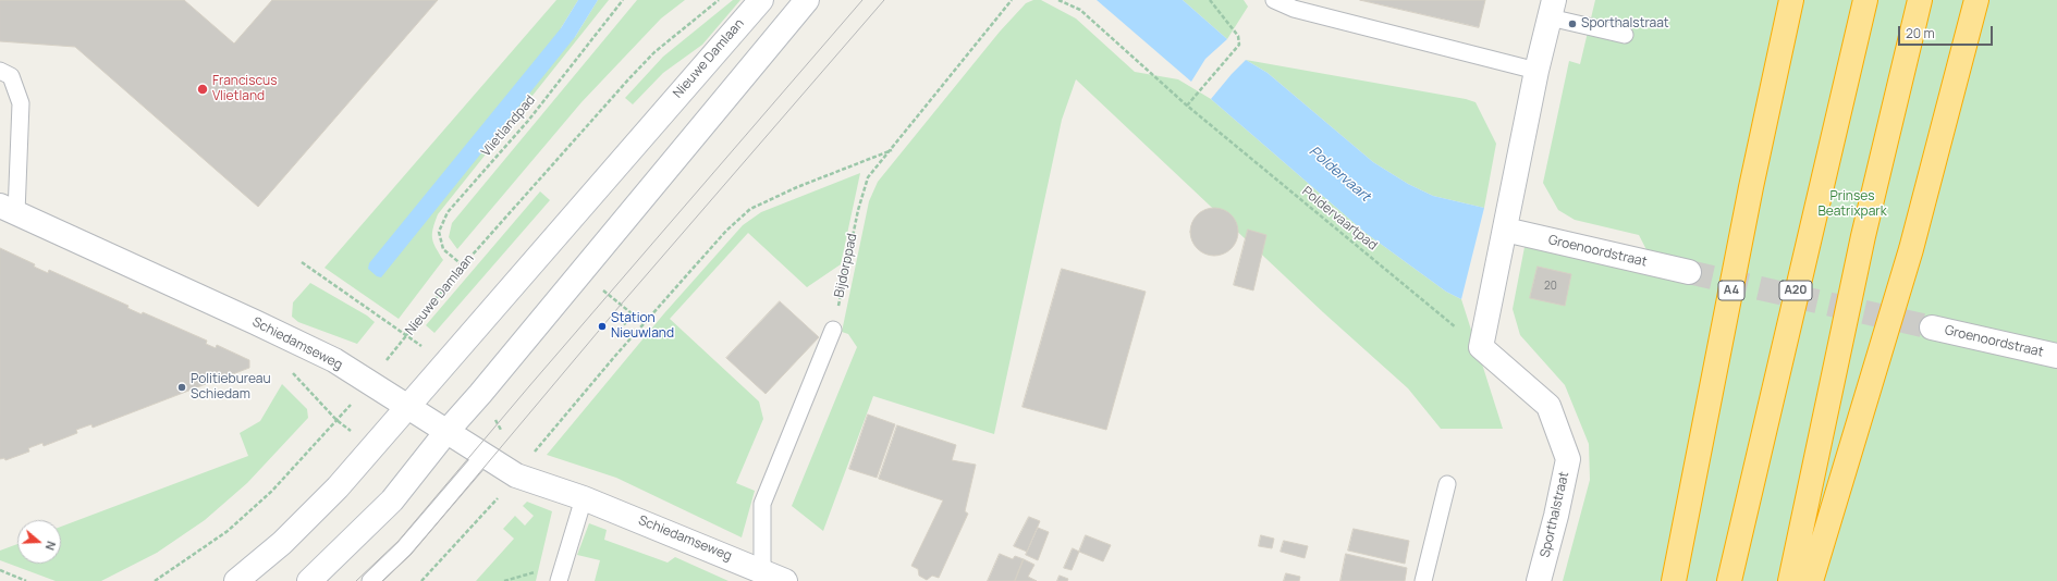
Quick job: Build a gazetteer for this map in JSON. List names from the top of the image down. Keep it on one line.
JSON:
{"streets":{"highway":["A4","A20"],"street":["Nieuwe Damlaan","Groenoordstraat","Schiedamseweg","Sporthalstraat"],"path":["Vlietlandpad","Poldervaartpad","Bijdorppad"]},"crossings":[["Nieuwe Damlaan","Vlietlandpad"],["Nieuwe Damlaan","Schiedamseweg"],["Poldervaartpad","Sporthalstraat"]],"water":["Poldervaart"],"parks":["Prinses Beatrixpark"],"places":["Sporthalstraat","Franciscus Vlietland","Station Nieuwland","Politiebureau Schiedam"],"house_numbers":["20"],"scale_bar":"20 m","north":"right"}
